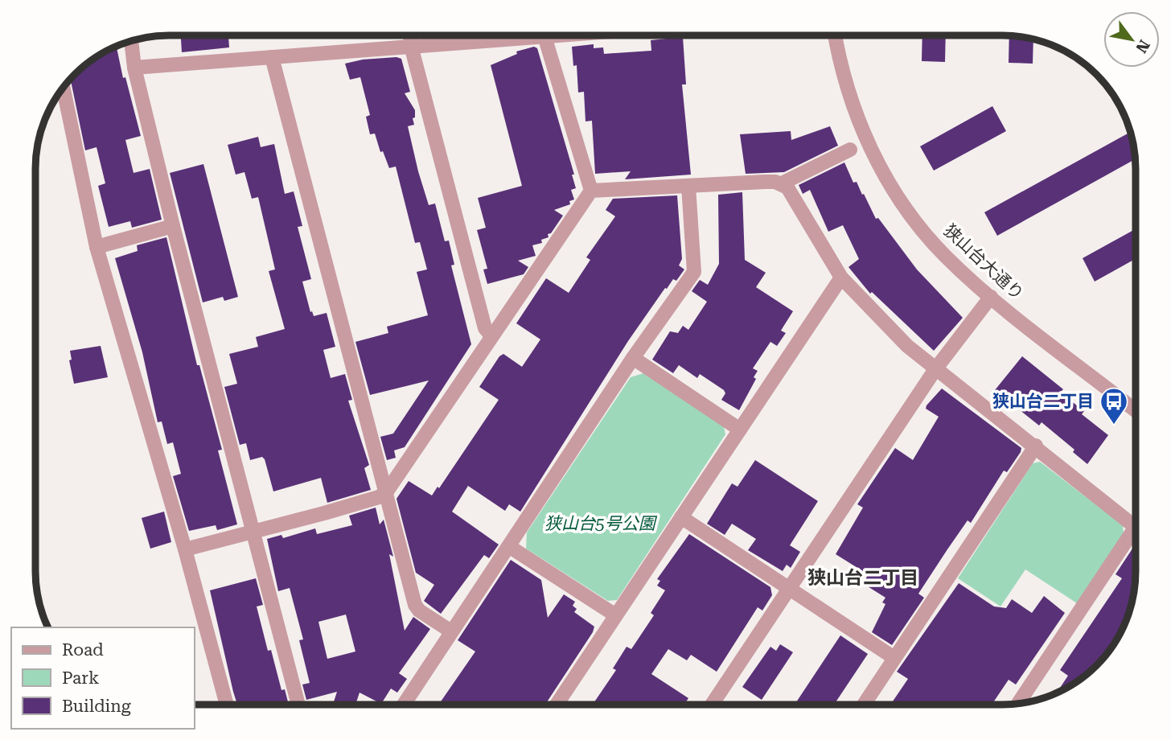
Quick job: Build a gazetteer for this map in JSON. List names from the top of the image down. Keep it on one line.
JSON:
{"streets":{"street":["狭山台大通り"]},"districts":["狭山台二丁目"],"parks":["狭山台5号公園"],"places":{"bus stop":["狭山台二丁目"]},"legend":["Road","Park","Building"],"north":"bottom right"}
